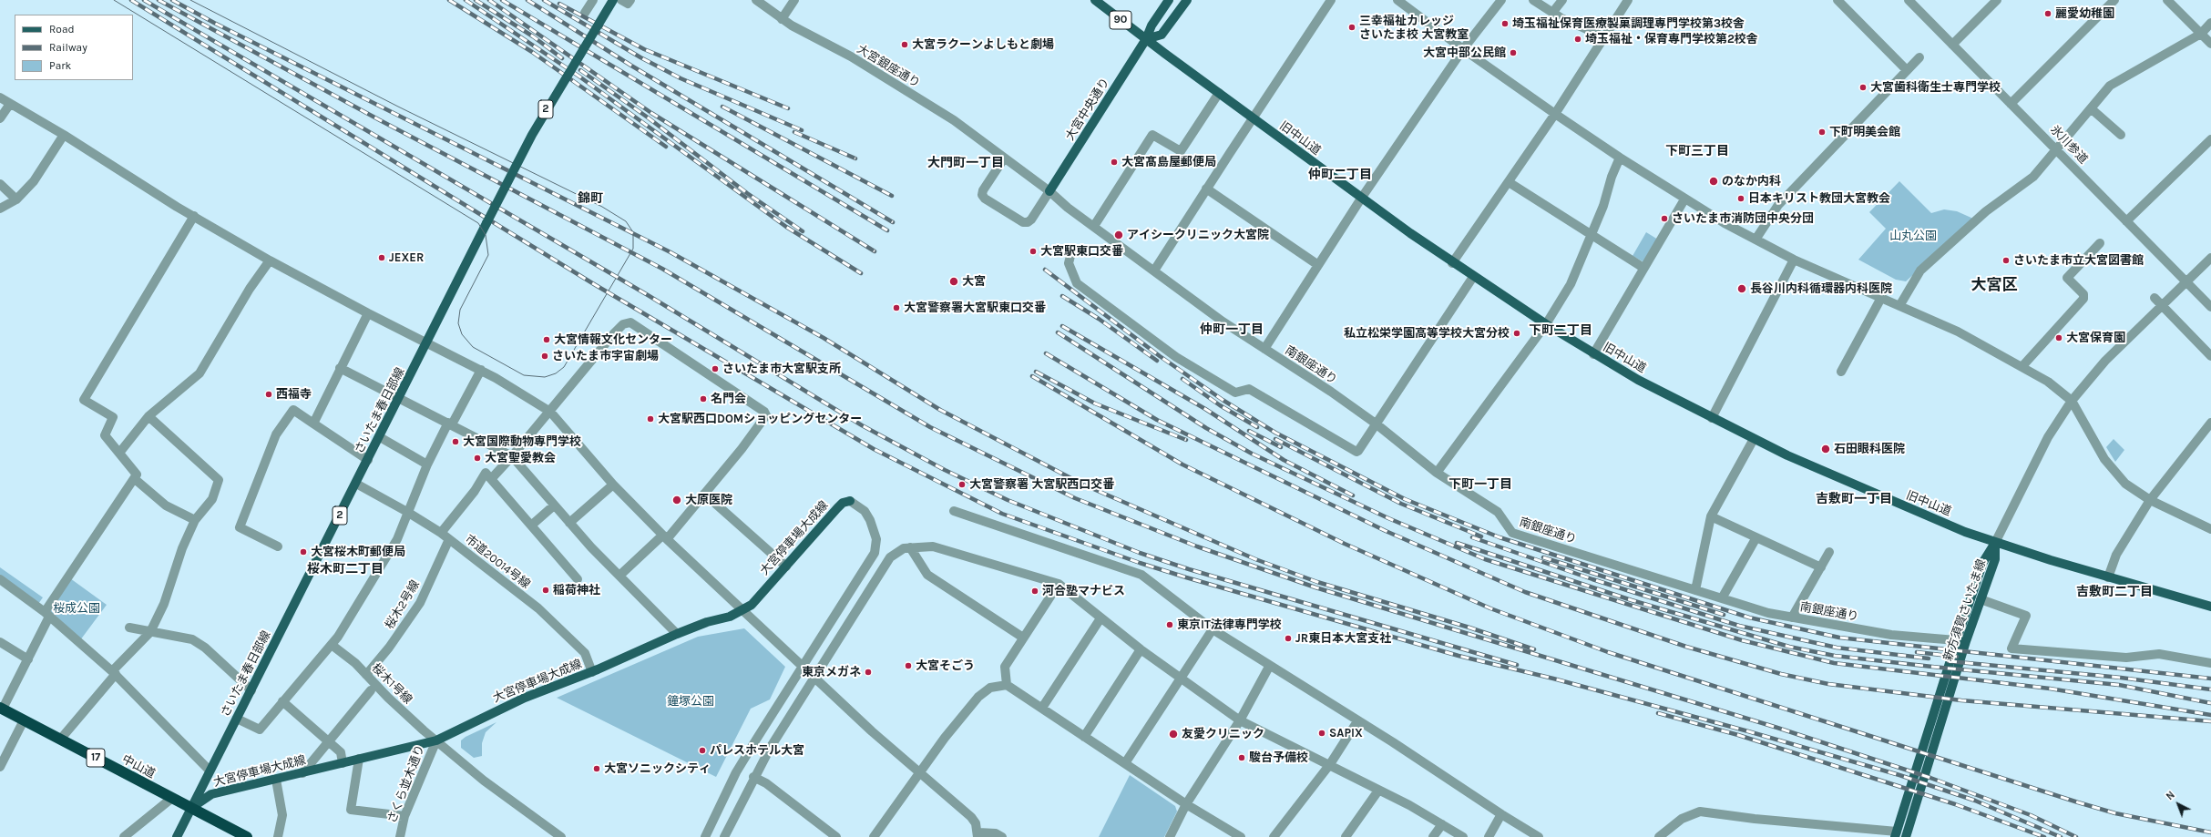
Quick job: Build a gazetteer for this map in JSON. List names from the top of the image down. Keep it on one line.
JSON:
{"streets":{"highway":["17","中山道"],"main road":["90","2","大宮中央通り","旧中山道","さいたま春日部線","大宮停車場大成線","新方須賀さいたま線"],"street":["大宮銀座通り","氷川参道","南銀座通り","市道20014号線","桜木2号線","桜木1号線","さくら並木通り"]},"crossings":[["大宮銀座通り","大宮中央通り"],["大宮銀座通り","南銀座通り"],["大宮中央通り","旧中山道"],["大宮中央通り","南銀座通り"],["旧中山道","新方須賀さいたま線"],["南銀座通り","新方須賀さいたま線"],["さいたま春日部線","大宮停車場大成線"],["さいたま春日部線","市道20014号線"],["さいたま春日部線","中山道"],["大宮停車場大成線","市道20014号線"],["大宮停車場大成線","桜木1号線"],["大宮停車場大成線","中山道"],["大宮停車場大成線","さくら並木通り"],["市道20014号線","桜木2号線"],["桜木2号線","桜木1号線"],["桜木1号線","さくら並木通り"]],"districts":["下町三丁目","大門町一丁目","仲町二丁目","錦町","大宮区","仲町一丁目","下町二丁目","下町一丁目","吉敷町一丁目","桜木町二丁目","吉敷町二丁目"],"parks":["山丸公園","桜成公園","鐘塚公園"],"places":["麗愛幼稚園","埼玉福祉保育医療製菓調理専門学校第3校舎","三幸福祉カレッジ さいたま校 大宮教室","埼玉福祉・保育専門学校第2校舎","大宮ラクーンよしもと劇場","大宮中部公民館","大宮歯科衛生士専門学校","下町明美会館","大宮髙島屋郵便局","のなか内科","日本キリスト教団大宮教会","さいたま市消防団中央分団","アイシークリニック大宮院","大宮駅東口交番","JEXER","さいたま市立大宮図書館","大宮","長谷川内科循環器内科医院","大宮警察署大宮駅東口交番","私立松栄学園高等学校大宮分校","大宮保育園","大宮情報文化センター","さいたま市宇宙劇場","さいたま市大宮駅支所","西福寺","名門会","大宮駅西口DOMショッピングセンター","大宮国際動物専門学校","石田眼科医院","大宮聖愛教会","大宮警察署 大宮駅西口交番","大原医院","大宮桜木町郵便局","稲荷神社","河合塾マナビス","東京IT法律専門学校","JR東日本大宮支社","大宮そごう","東京メガネ","SAPIX","友愛クリニック","パレスホテル大宮","駿台予備校","大宮ソニックシティ"],"legend":["Road","Railway","Park"],"north":"top left"}
